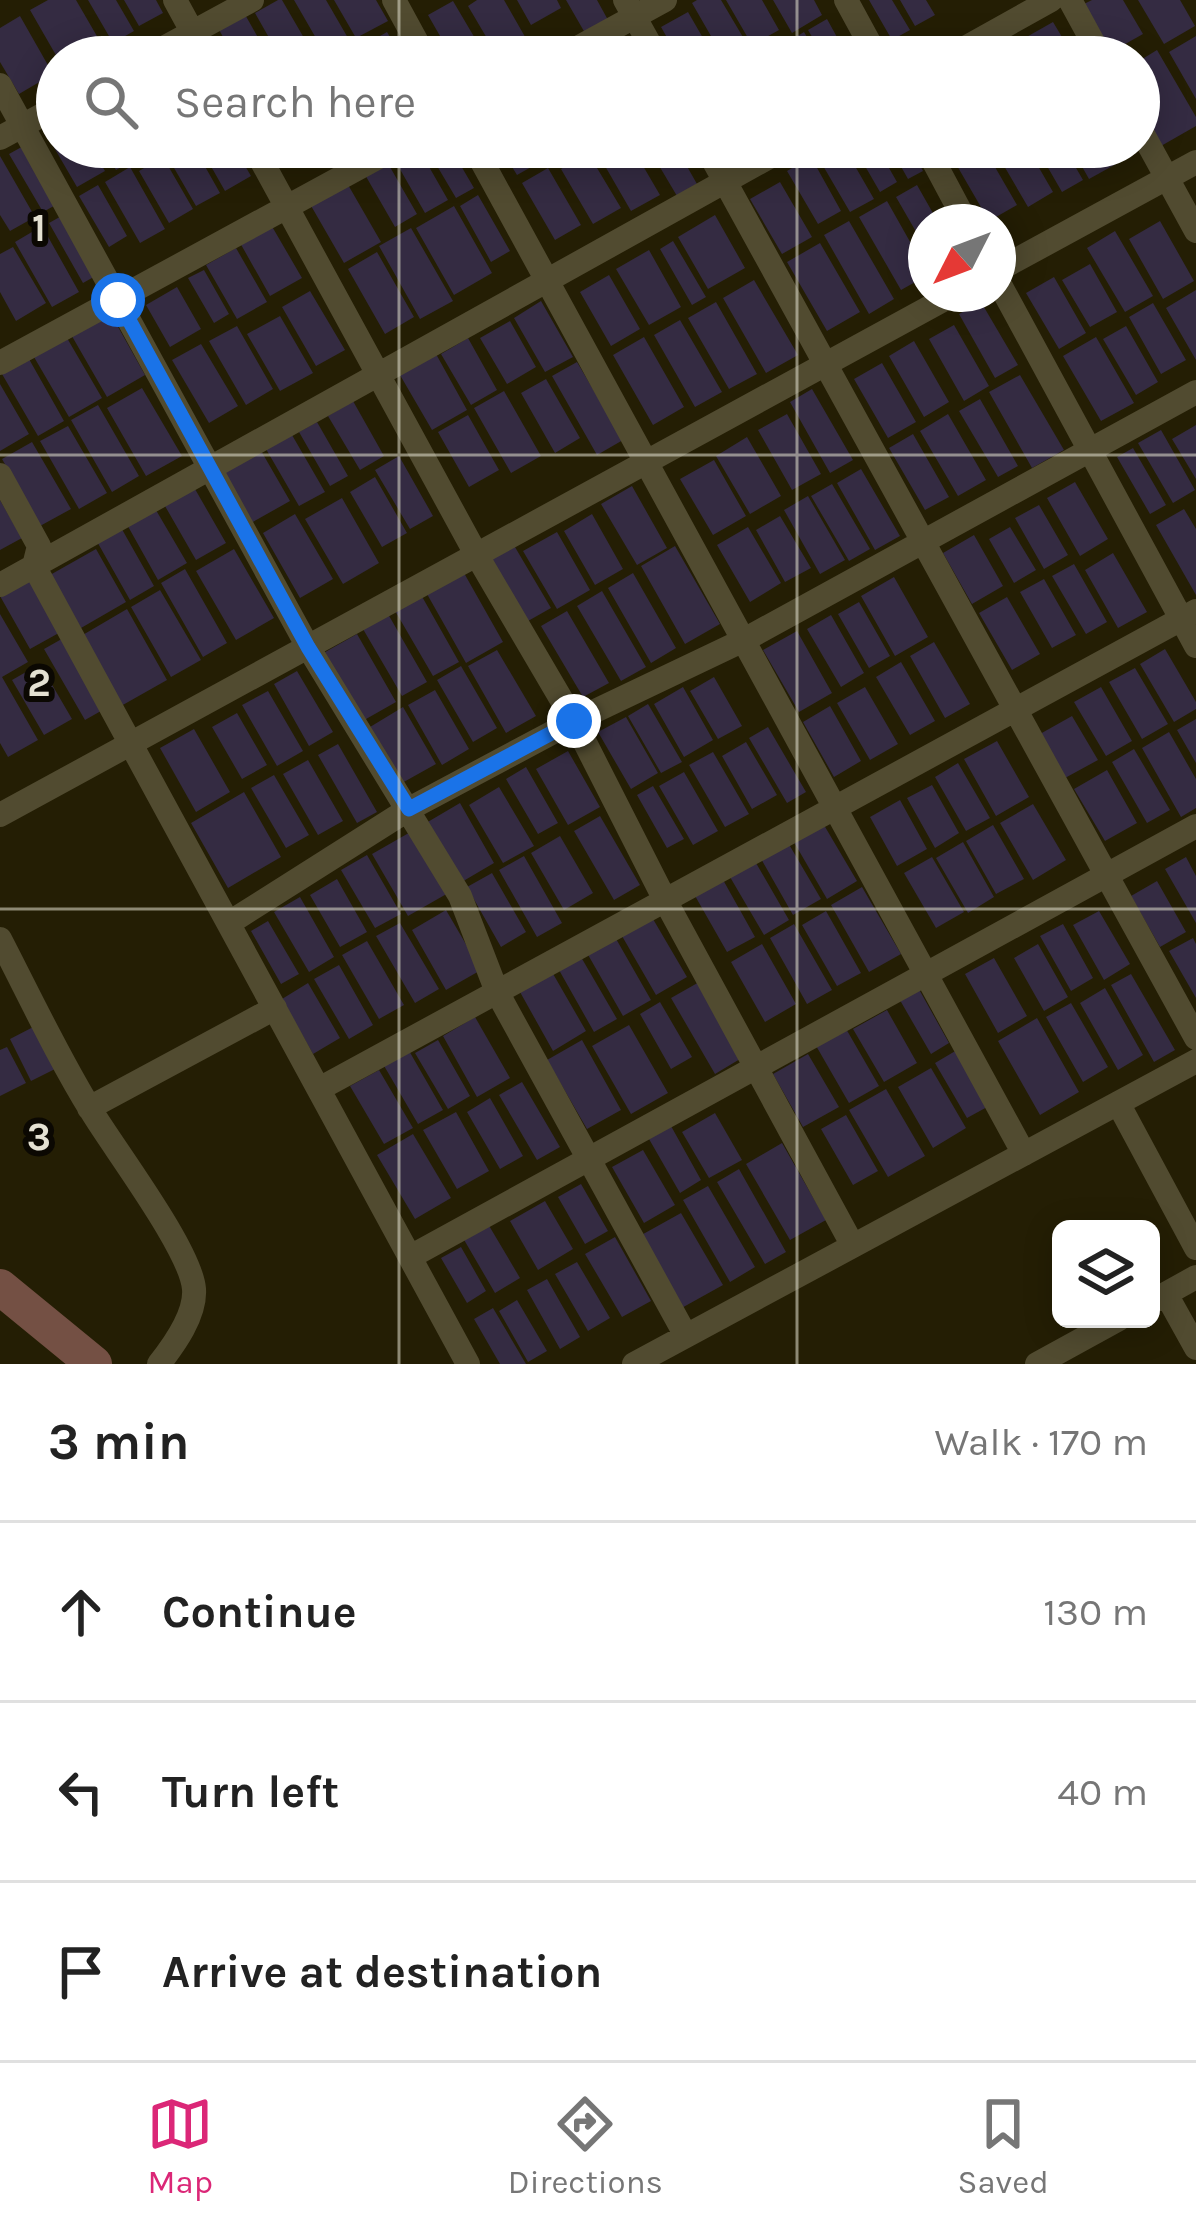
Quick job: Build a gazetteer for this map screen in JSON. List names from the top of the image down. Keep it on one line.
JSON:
{"north":"bottom left","page":{"search":"Search here","heading":["3 min","Walk · 170 m"],"list":[["Continue","130 m"],["Turn left","40 m"],"Arrive at destination"],"nav":["Map","Directions","Saved"]},"grid":{"rows":["1","2","3"]}}
